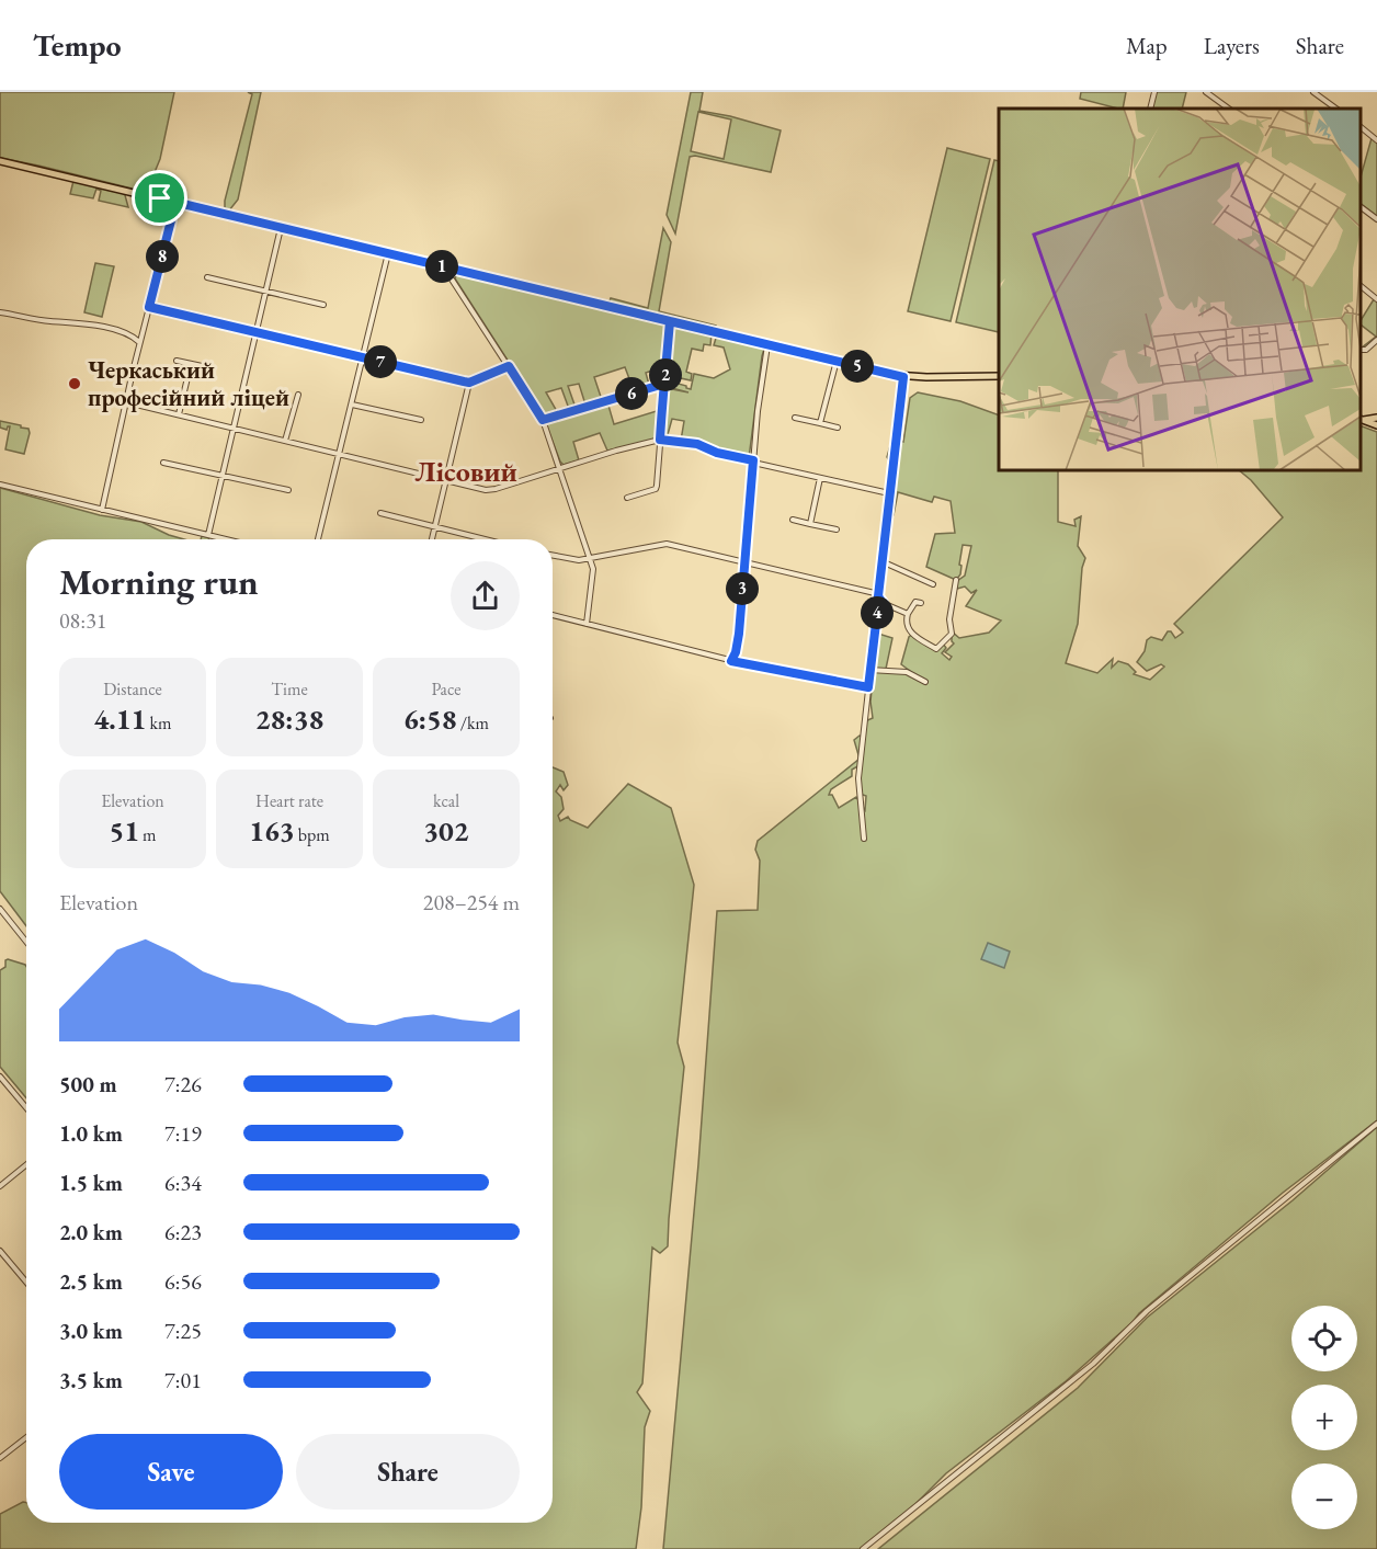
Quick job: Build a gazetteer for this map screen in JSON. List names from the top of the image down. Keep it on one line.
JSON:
{"districts":["Лісовий"],"places":["Черкаський професійний ліцей"],"page":{"header":"Tempo","nav":["Map","Layers","Share"],"pins":["8","1","7","5","2","6","3","4"],"heading":["Morning run","08:31"],"stats":[["Distance","4.11 km"],["Time","28:38"],["Pace","6:58 /km"],["Elevation","51 m"],["Heart rate","163 bpm"],["kcal","302"]],"chart":["Elevation","208–254 m"],"list":[{"name":"500 m","note":"7:26"},{"name":"1.0 km","note":"7:19"},{"name":"1.5 km","note":"6:34"},{"name":"2.0 km","note":"6:23"},{"name":"2.5 km","note":"6:56"},{"name":"3.0 km","note":"7:25"},{"name":"3.5 km","note":"7:01"}],"map_buttons":["+","−"],"buttons":["Save","Share"]}}
